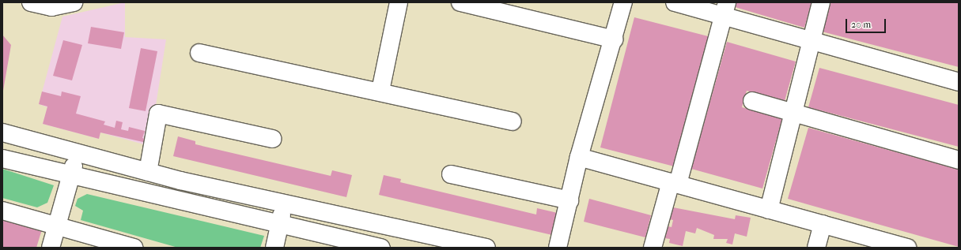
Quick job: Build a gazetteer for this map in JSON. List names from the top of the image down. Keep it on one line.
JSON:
{"scale_bar":"20 m"}
